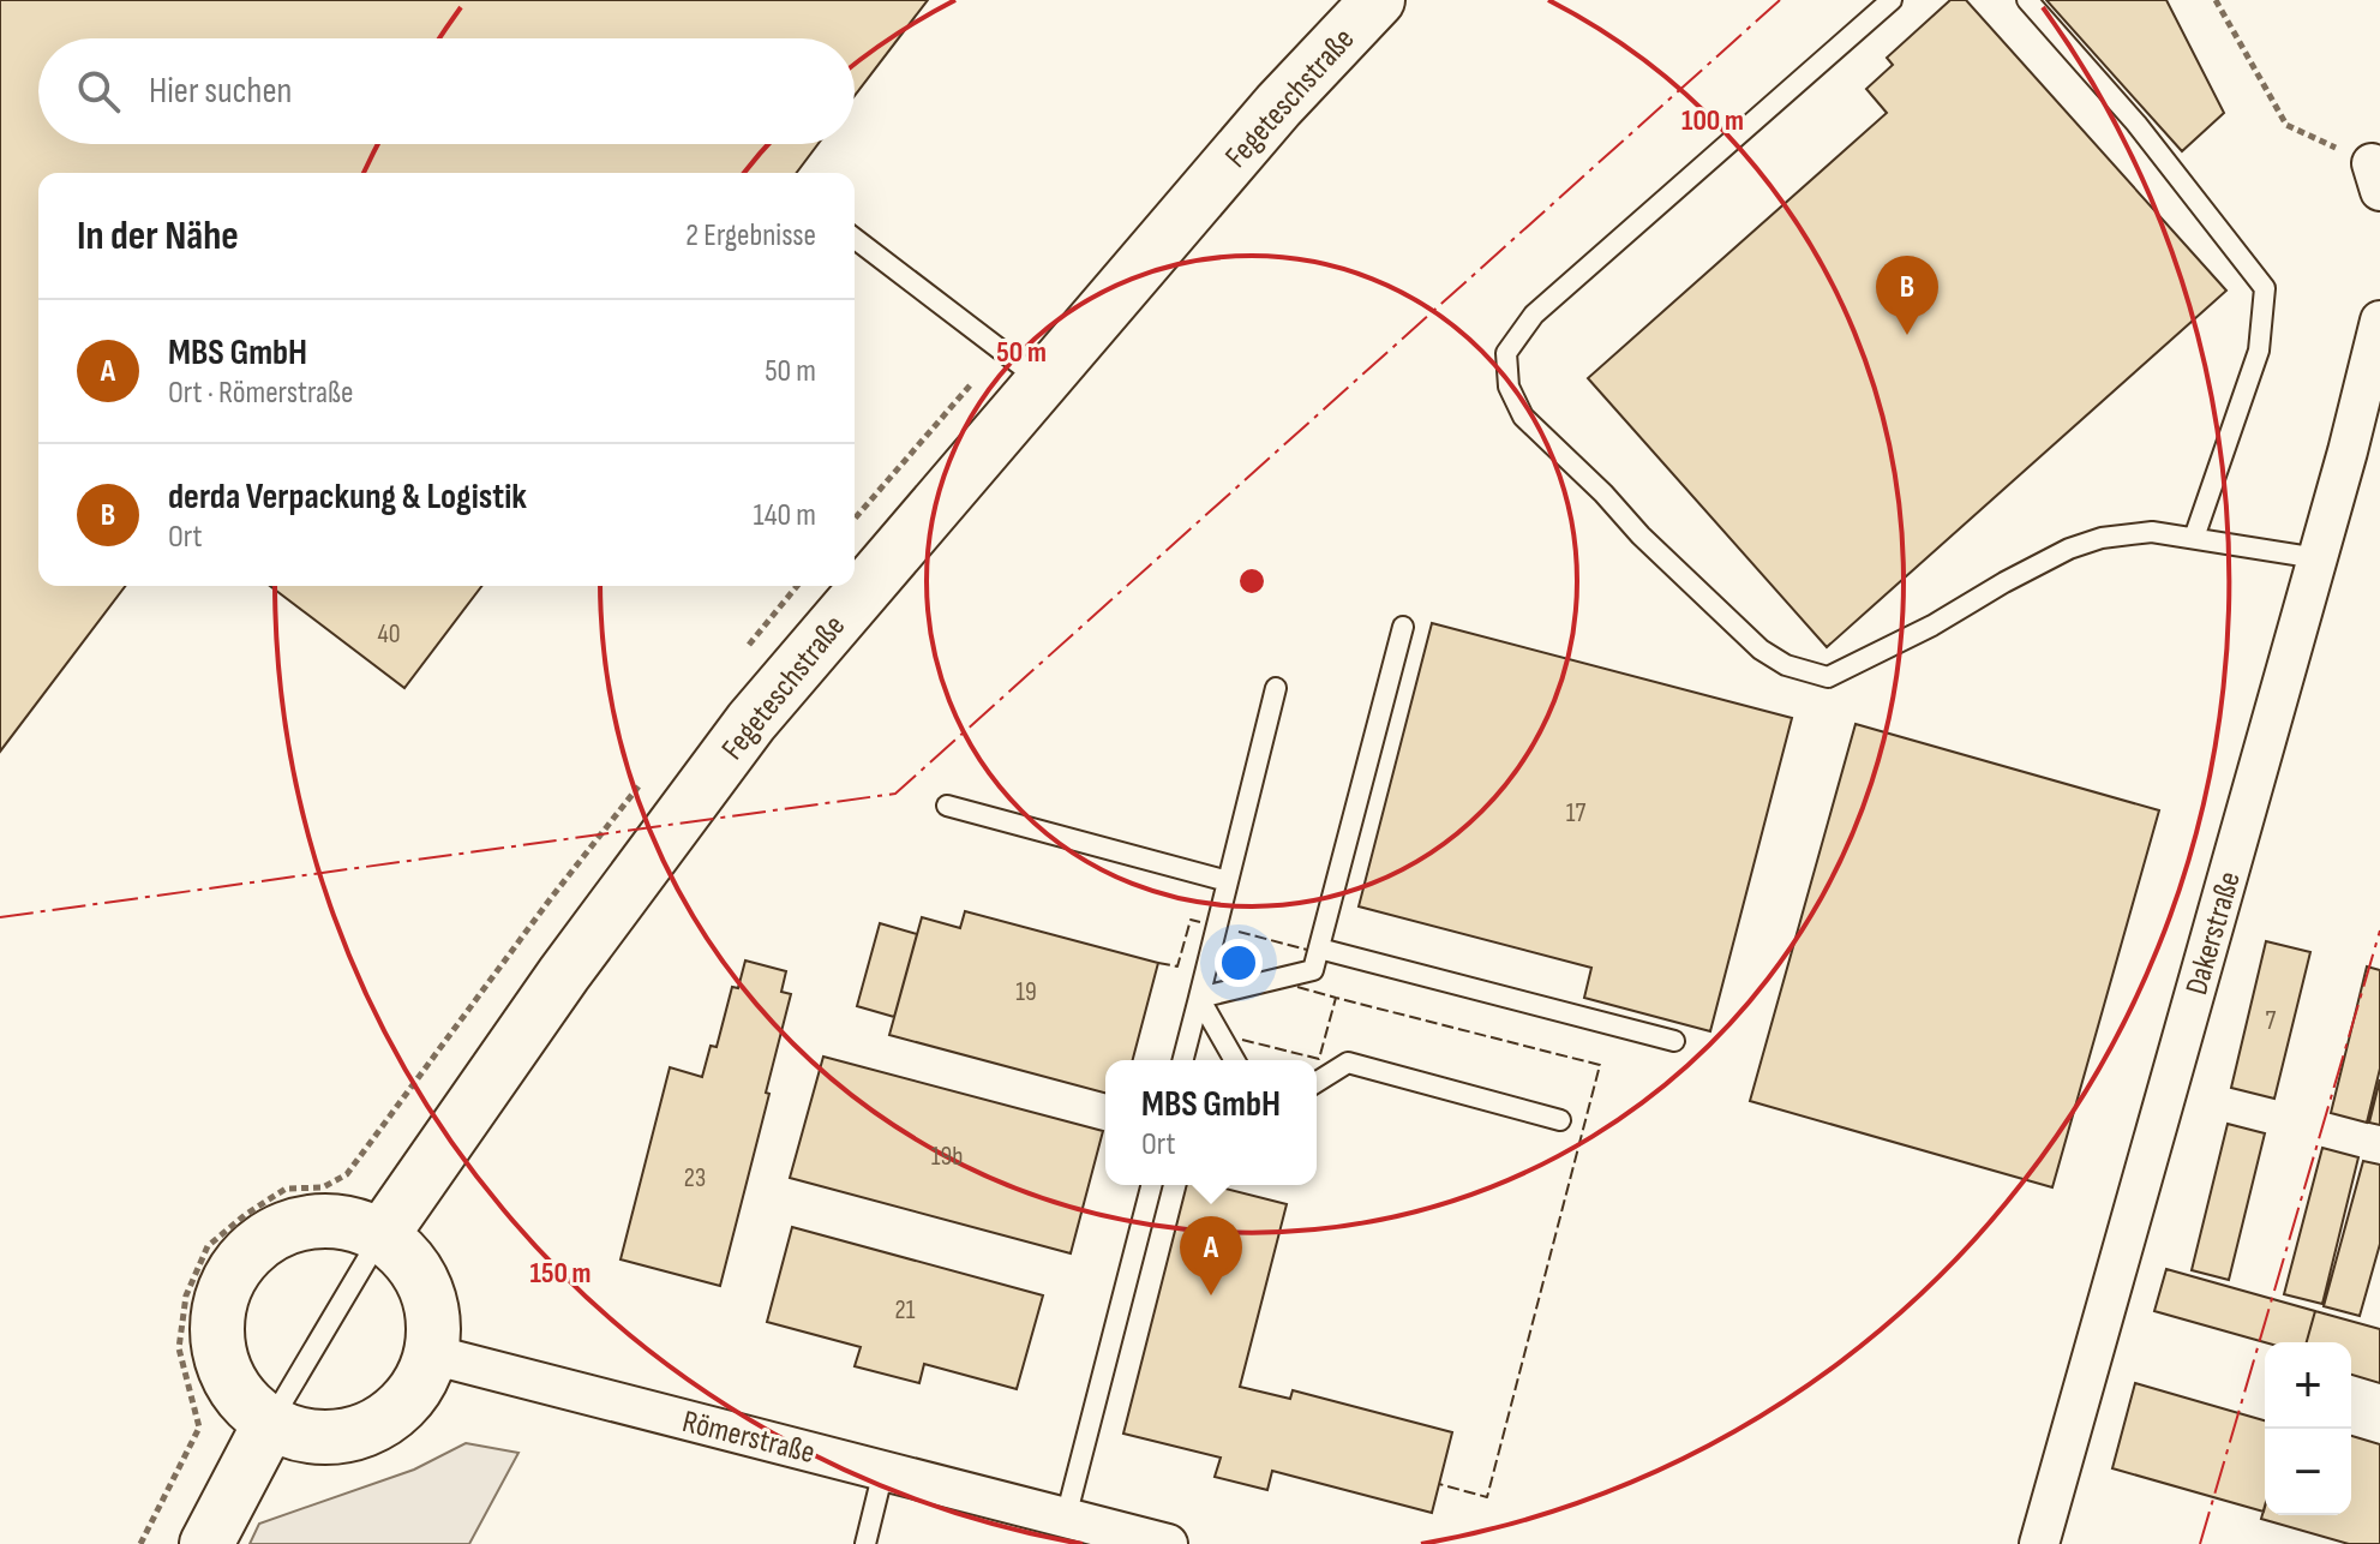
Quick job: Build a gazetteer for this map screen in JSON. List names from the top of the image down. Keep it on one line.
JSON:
{"streets":{"main road":["Fegeteschstraße"],"street":["Dakerstraße","Römerstraße"]},"house_numbers":["40","17","19","7","19b","23","21"],"page":{"search":"Hier suchen","heading":["In der Nähe","2 Ergebnisse"],"pins":["B","A"],"list":[{"mark":"A","name":"MBS GmbH","note":"Ort · Römerstraße","value":"50 m"},{"mark":"B","name":"derda Verpackung & Logistik","note":"Ort","value":"140 m"}],"popup":["MBS GmbH","Ort"],"map_buttons":["+","−"]},"rings":["100 m","50 m","150 m"]}
